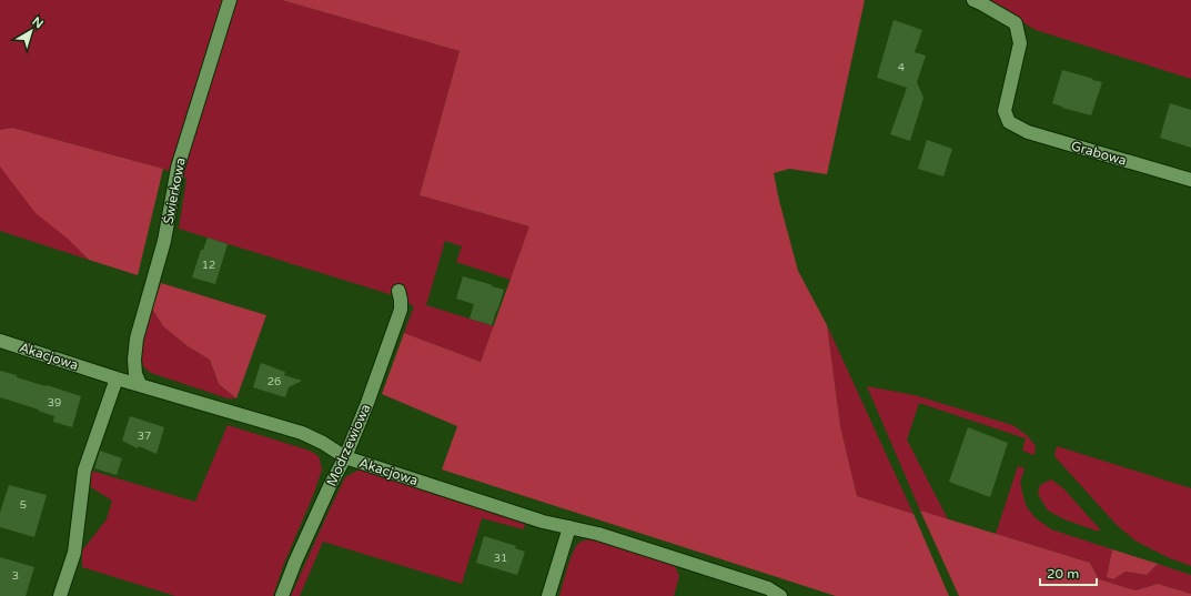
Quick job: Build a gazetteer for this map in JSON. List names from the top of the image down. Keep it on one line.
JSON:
{"streets":{"street":["Grabowa","Świerkowa","Akacjowa","Modrzewiowa"]},"crossings":[["Świerkowa","Akacjowa"],["Akacjowa","Modrzewiowa"]],"house_numbers":["4","12","26","39","37","5","31","3"],"scale_bar":"20 m","north":"top right"}
